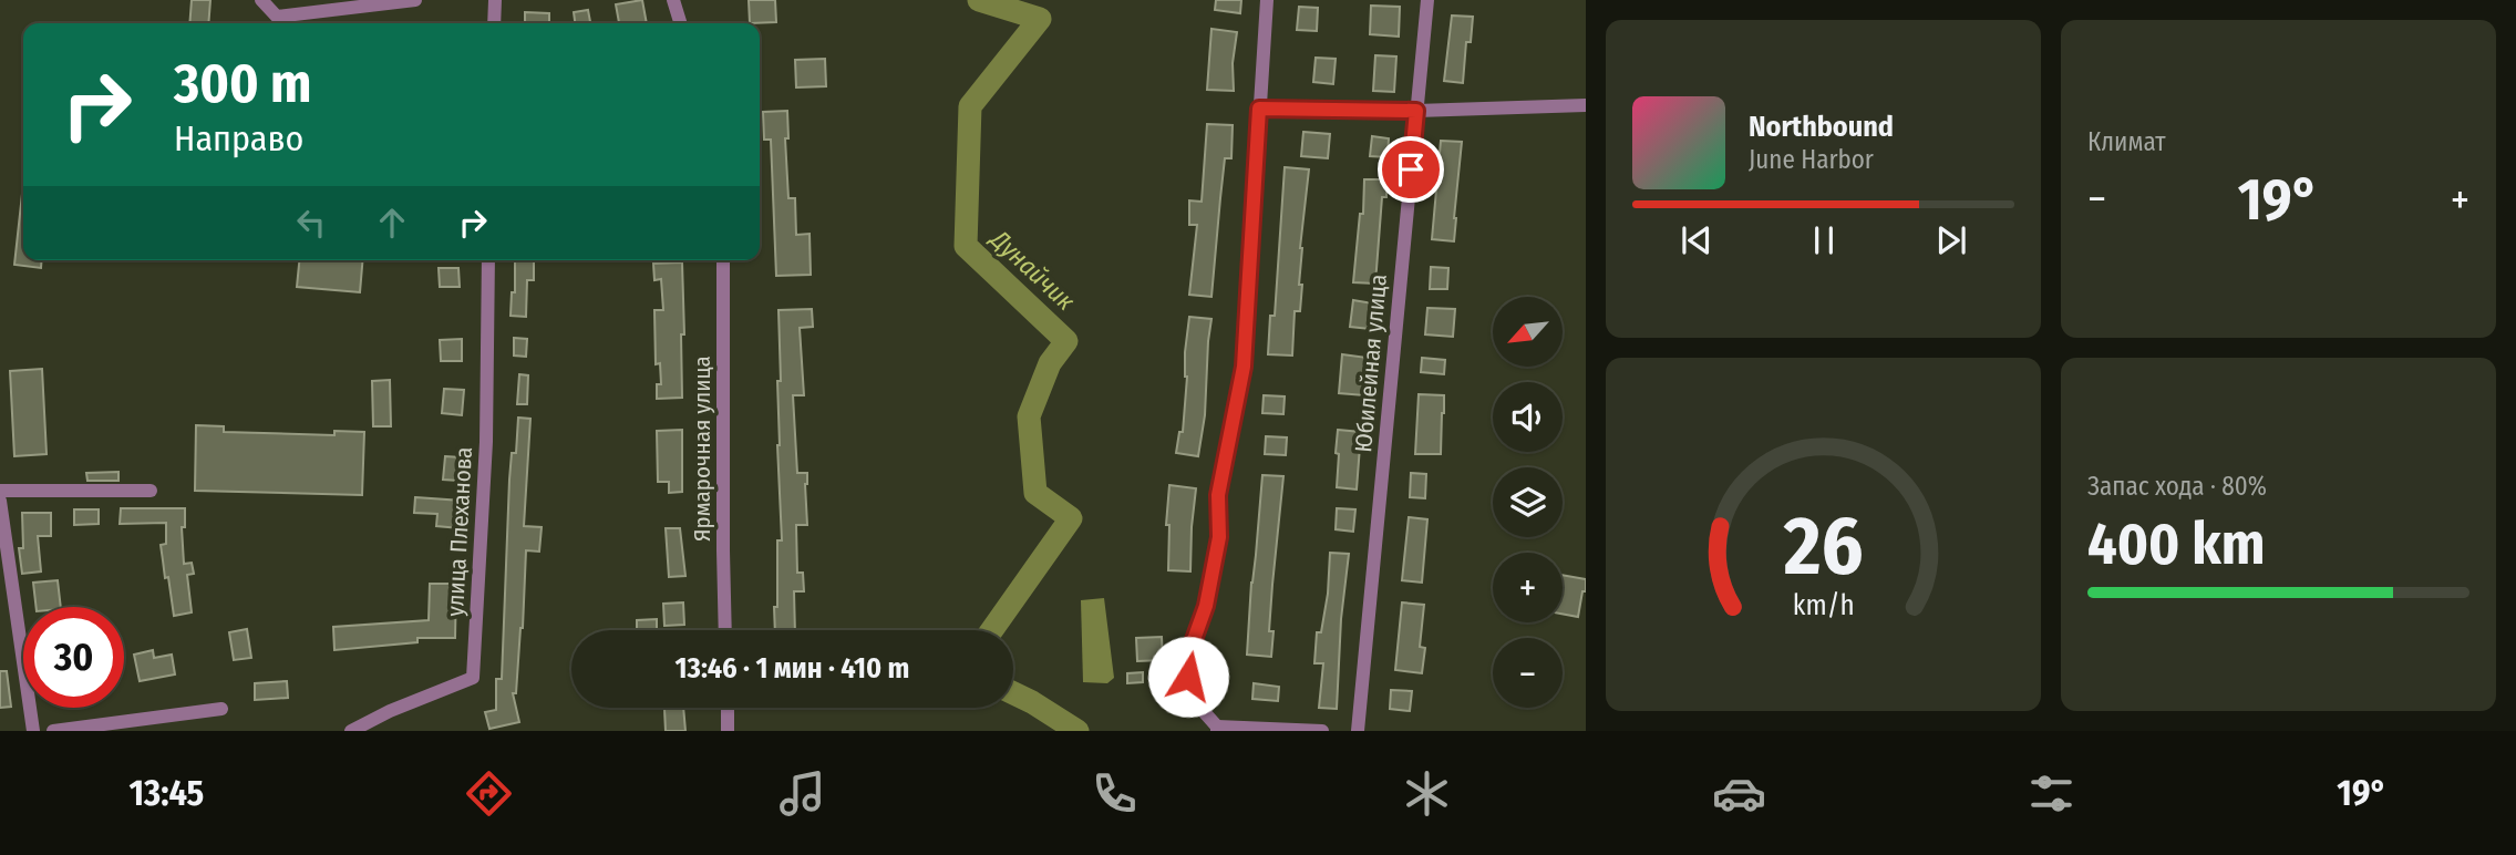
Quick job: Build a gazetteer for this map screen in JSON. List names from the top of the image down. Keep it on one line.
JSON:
{"streets":{"street":["Юбилейная улица","Ярмарочная улица","улица Плеханова"]},"water":["Дунайчик"],"north":"bottom left","page":{"tile":["Климат",["Запас хода · 80%","400 km"]],"turn":["300 m","Направо"],"song":["Northbound","June Harbor"],"heat":["−","19°","+"],"map_buttons":["+","−"],"limit":"30","trip":"13:46 · 1 мин · 410 m","tabs":["13:45","19°"],"gauge":["26","km/h"]}}
